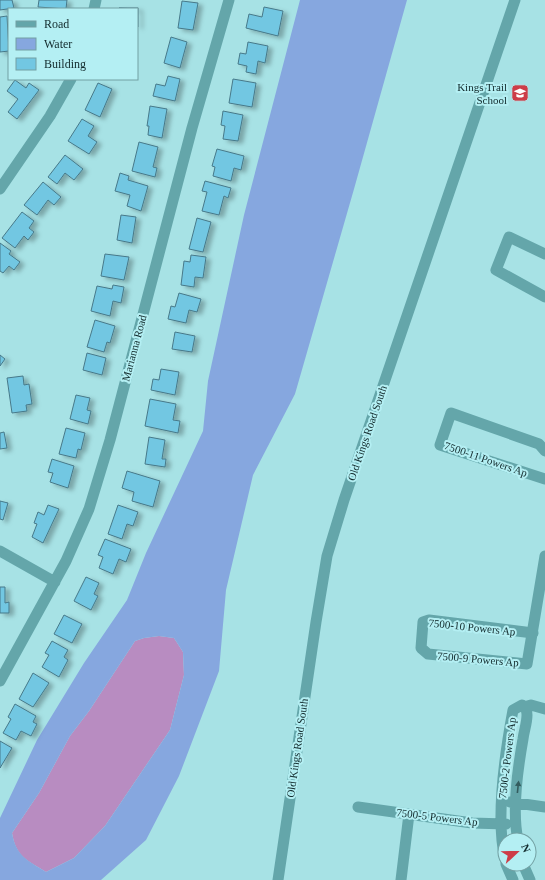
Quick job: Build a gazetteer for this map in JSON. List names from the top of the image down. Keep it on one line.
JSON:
{"streets":{"street":["Marianna Road","Old Kings Road South","7500-11 Powers Ap","7500-10 Powers Ap","7500-9 Powers Ap","7500-2 Powers Ap","7500-5 Powers Ap"]},"crossings":[["7500-10 Powers Ap","7500-9 Powers Ap"],["7500-2 Powers Ap","7500-5 Powers Ap"]],"places":{"school or university":["Kings Trail School"]},"legend":["Road","Water","Building"],"north":"right"}
